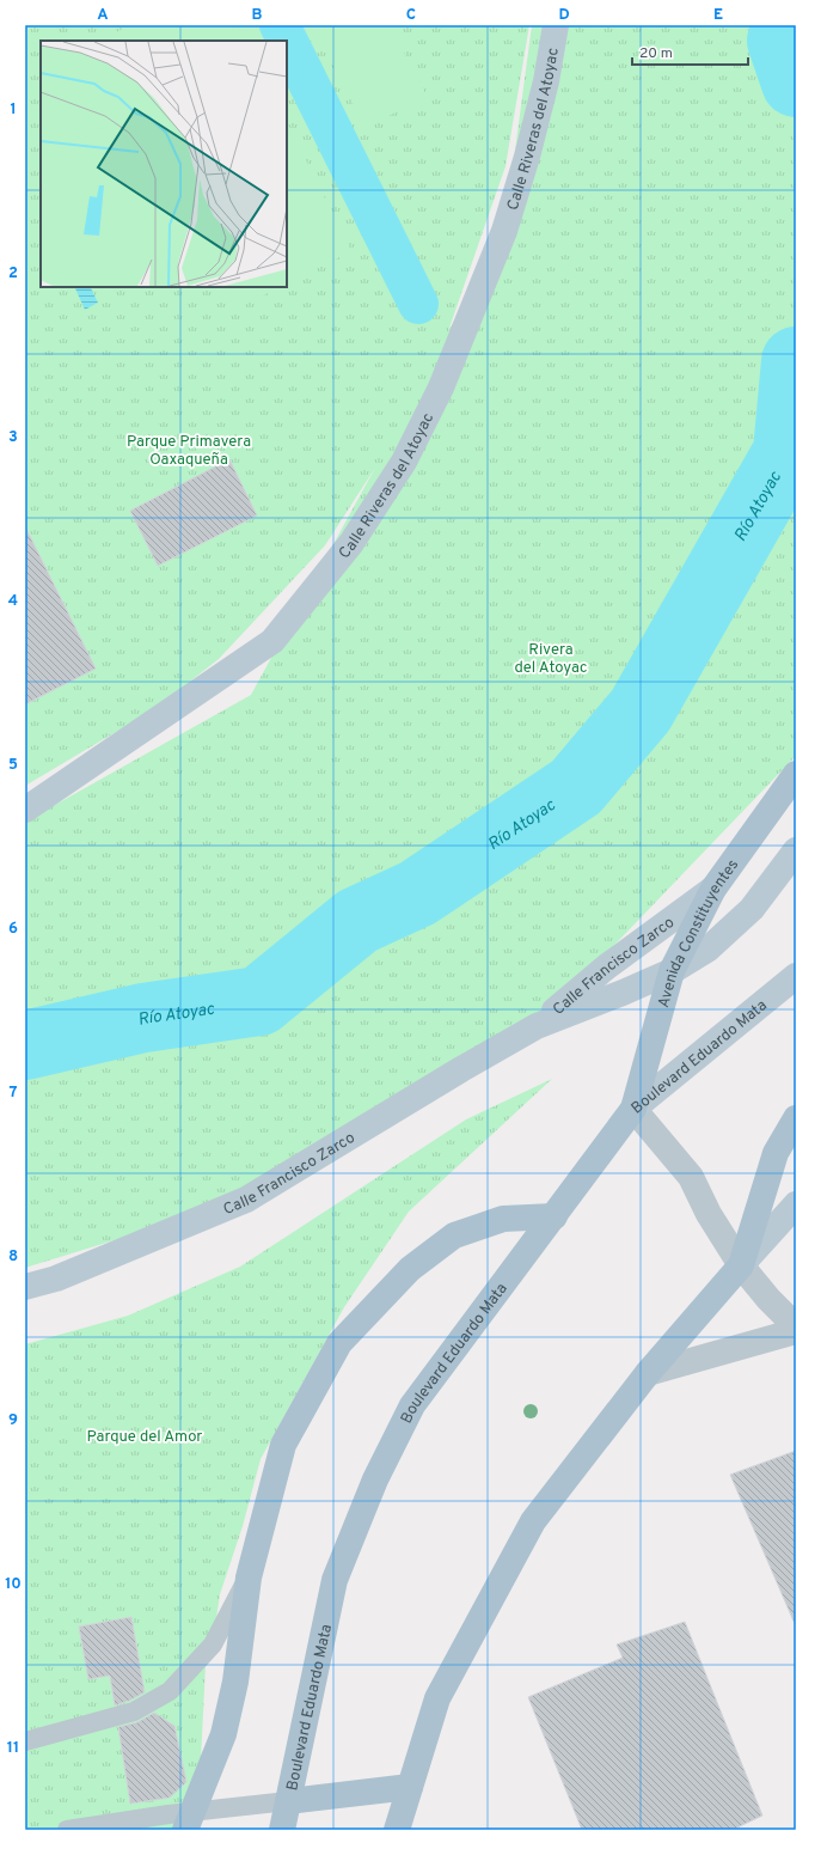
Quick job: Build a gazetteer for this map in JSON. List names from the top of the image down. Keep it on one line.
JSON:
{"streets":{"main road":["Avenida Constituyentes","Boulevard Eduardo Mata"],"street":["Calle Riveras del Atoyac","Calle Francisco Zarco"]},"crossings":[["Avenida Constituyentes","Calle Francisco Zarco"],["Avenida Constituyentes","Boulevard Eduardo Mata"]],"water":["Río Atoyac"],"parks":["Parque Primavera Oaxaqueña","Rivera del Atoyac","Parque del Amor"],"scale_bar":"20 m","grid":{"columns":["A","B","C","D","E"],"rows":["1","2","3","4","5","6","7","8","9","10","11"]}}
